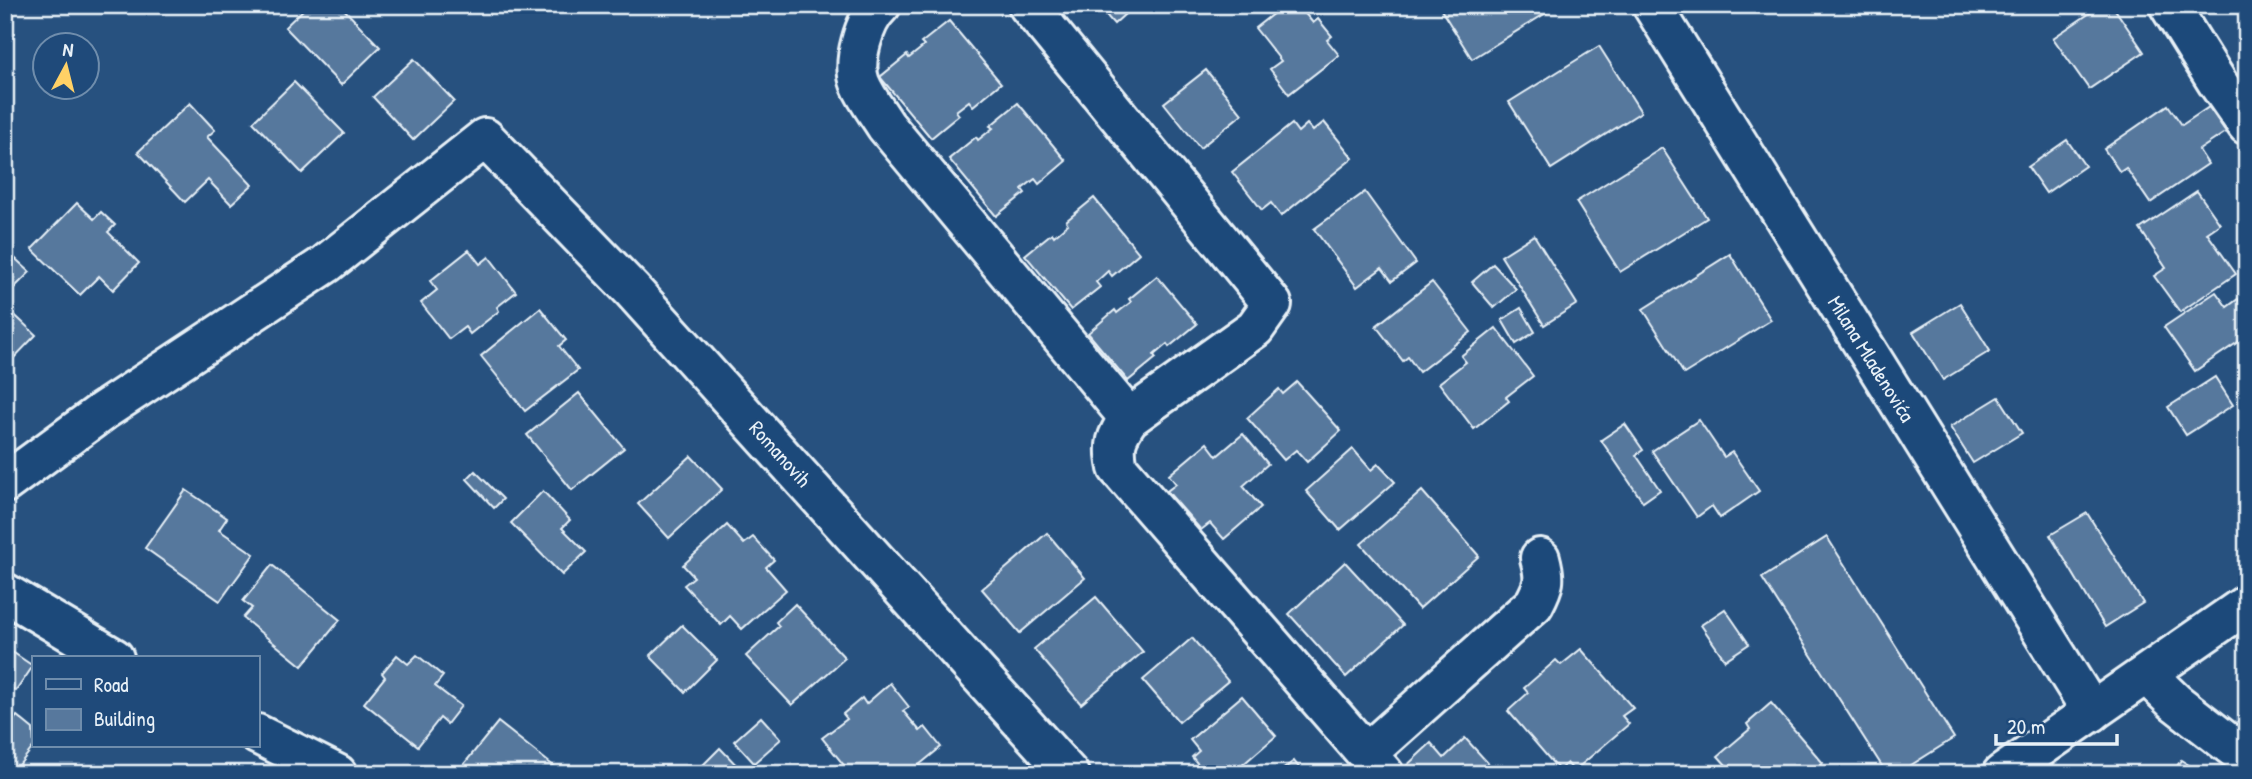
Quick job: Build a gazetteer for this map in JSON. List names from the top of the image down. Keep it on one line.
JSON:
{"streets":{"street":["Milana Mladenovića","Romanovih"]},"legend":["Road","Building"],"scale_bar":"20 m","north":"top"}
